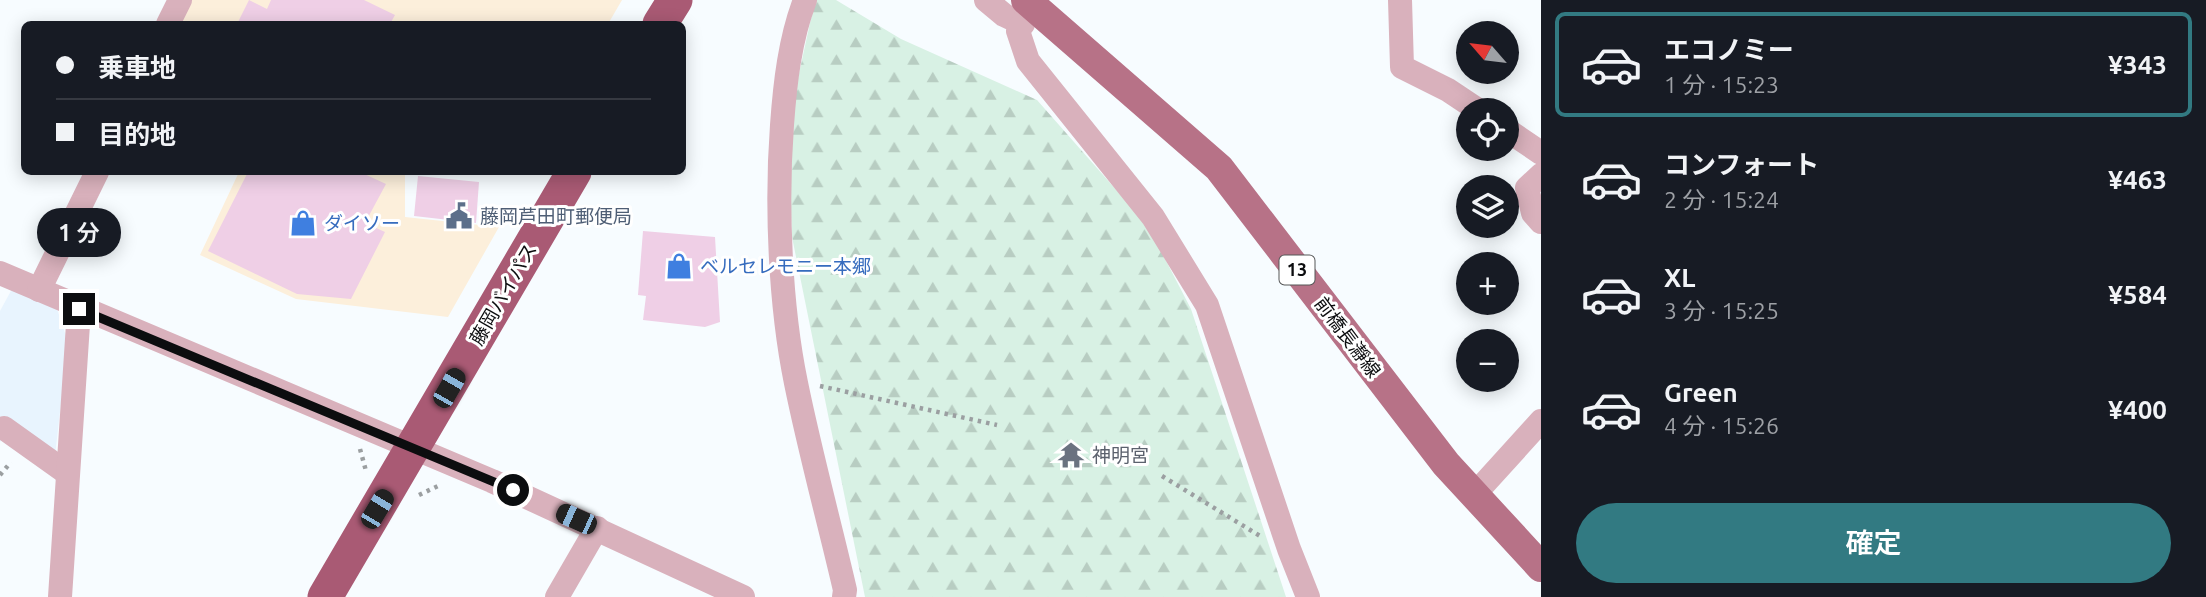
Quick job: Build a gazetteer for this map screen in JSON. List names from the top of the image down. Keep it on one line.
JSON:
{"streets":{"highway":["藤岡バイパス"],"main road":["13","前橋長瀞線"]},"places":{"public building":["藤岡芦田町郵便局"],"shop":["ダイソー","ベルセレモニー本郷"],"temple":["神明宮"]},"north":"top left","page":{"list":[{"name":"エコノミー","note":"1 分 · 15:23","value":"¥343"},{"name":"コンフォート","note":"2 分 · 15:24","value":"¥463"},{"name":"XL","note":"3 分 · 15:25","value":"¥584"},{"name":"Green","note":"4 分 · 15:26","value":"¥400"}],"map_buttons":["+","−"],"banner":["乗車地","目的地"],"bubble":"1 分","buttons":"確定"}}
